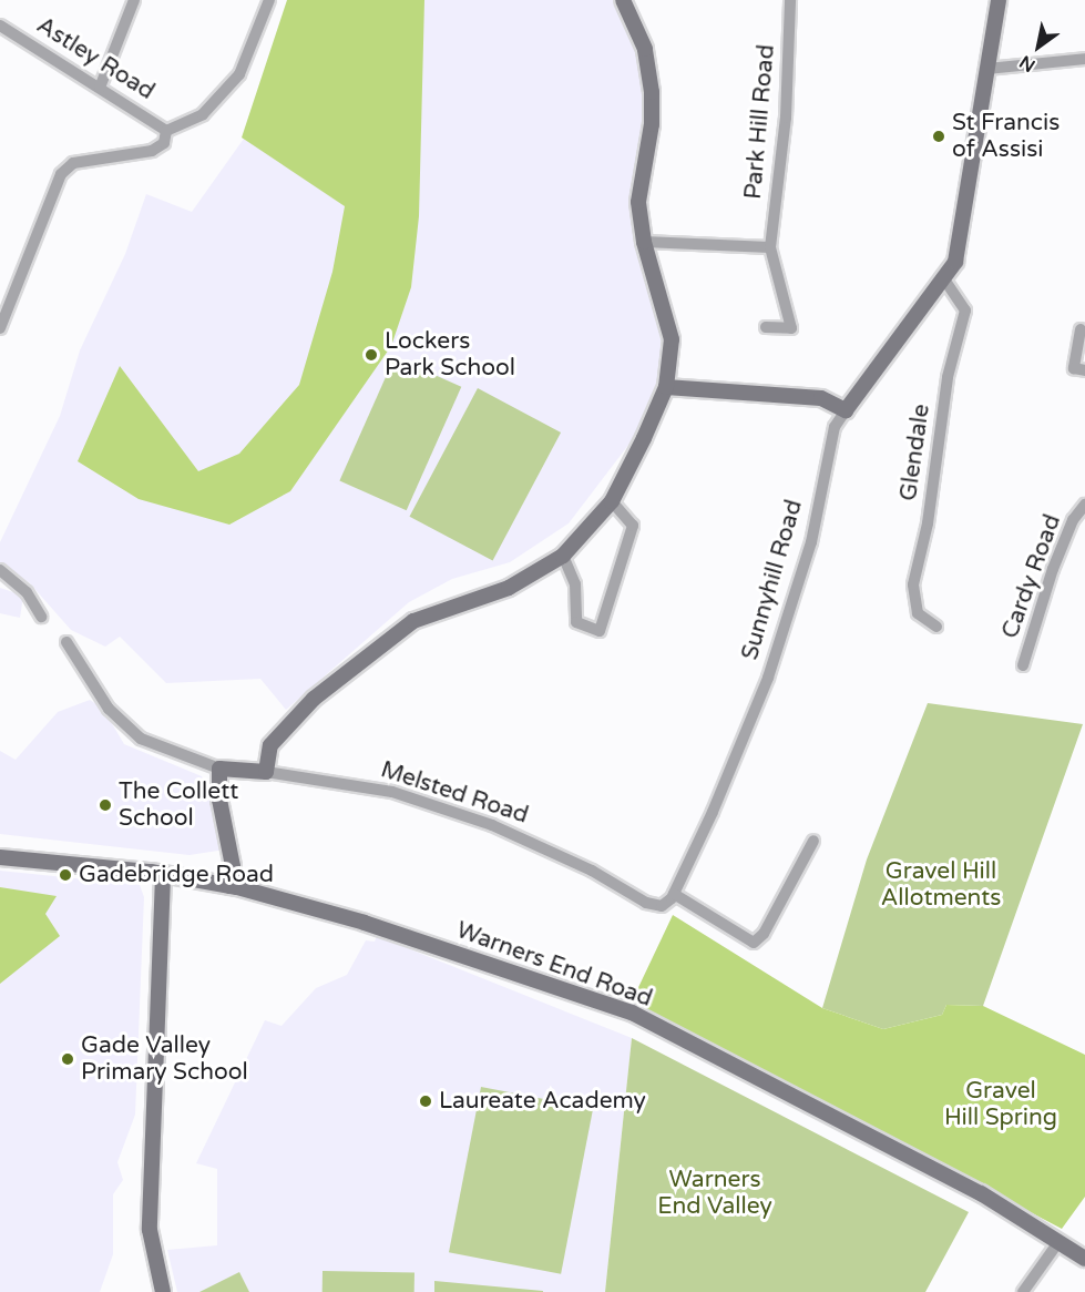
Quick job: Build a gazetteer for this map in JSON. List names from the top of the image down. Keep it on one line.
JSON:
{"streets":{"street":["Astley Road","Park Hill Road","Glendale","Cardy Road","Sunnyhill Road","Melsted Road","Warners End Road"]},"crossings":[["Glendale","Sunnyhill Road"],["Sunnyhill Road","Melsted Road"]],"parks":["Gravel Hill Allotments","Gravel Hill Spring","Warners End Valley"],"places":["St Francis of Assisi","Lockers Park School","The Collett School","Gadebridge Road","Gade Valley Primary School","Laureate Academy"],"north":"bottom left"}
